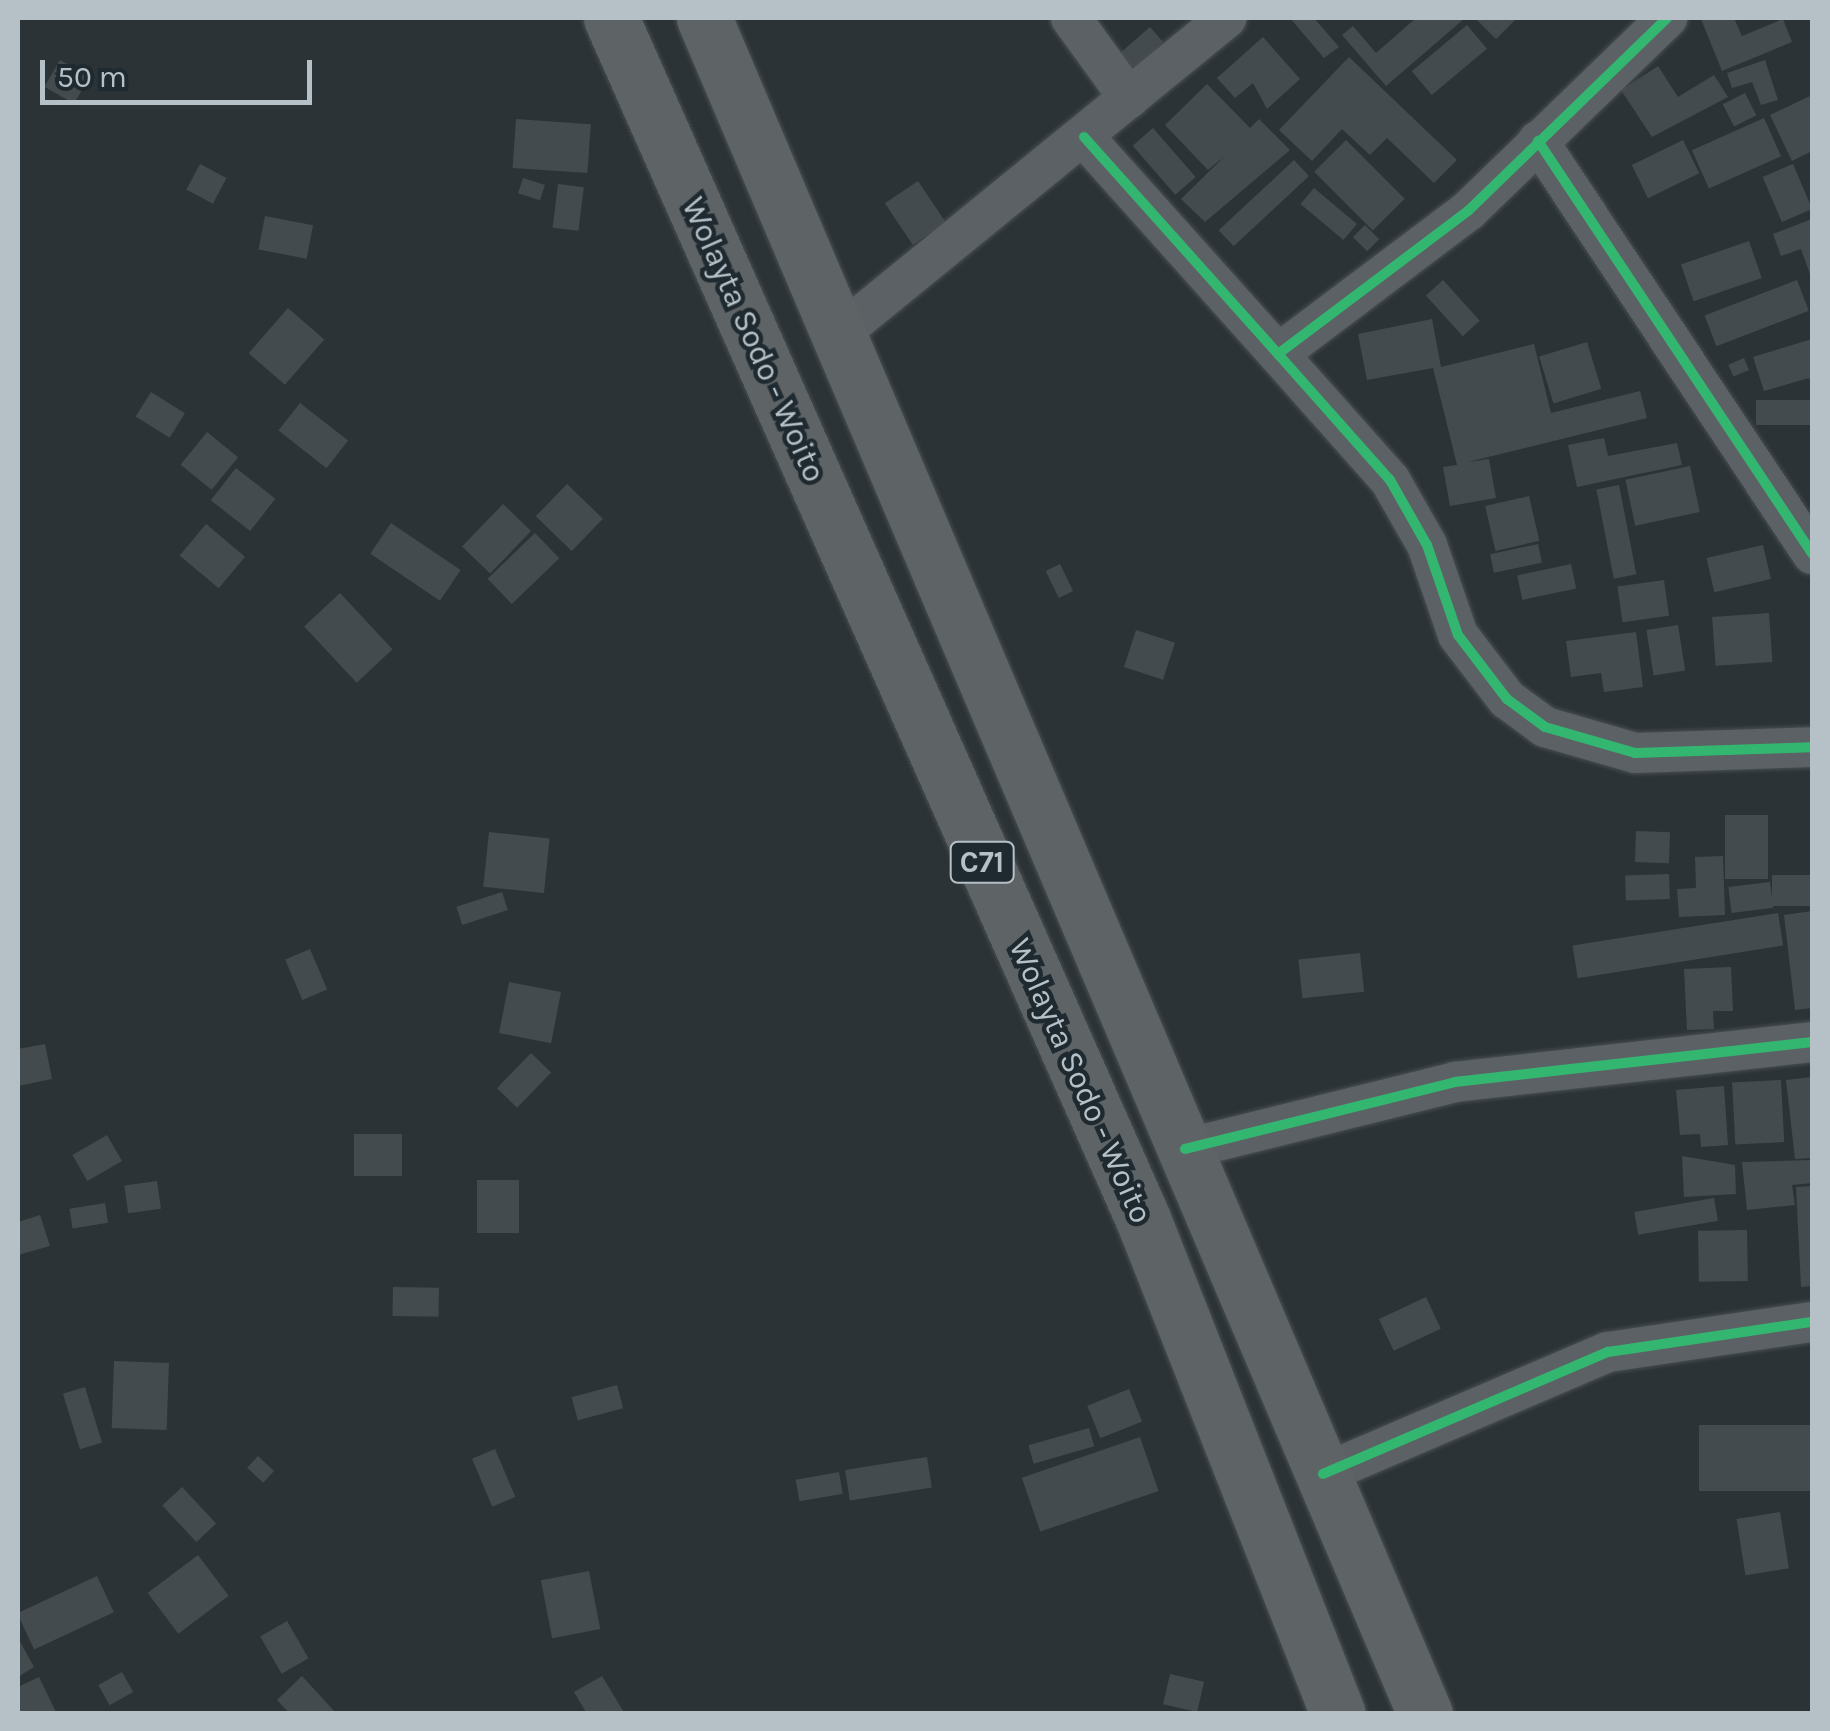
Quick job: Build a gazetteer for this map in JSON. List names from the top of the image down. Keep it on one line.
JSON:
{"streets":{"highway":["Wolayta Sodo - Woito","C71"]},"scale_bar":"50 m"}
